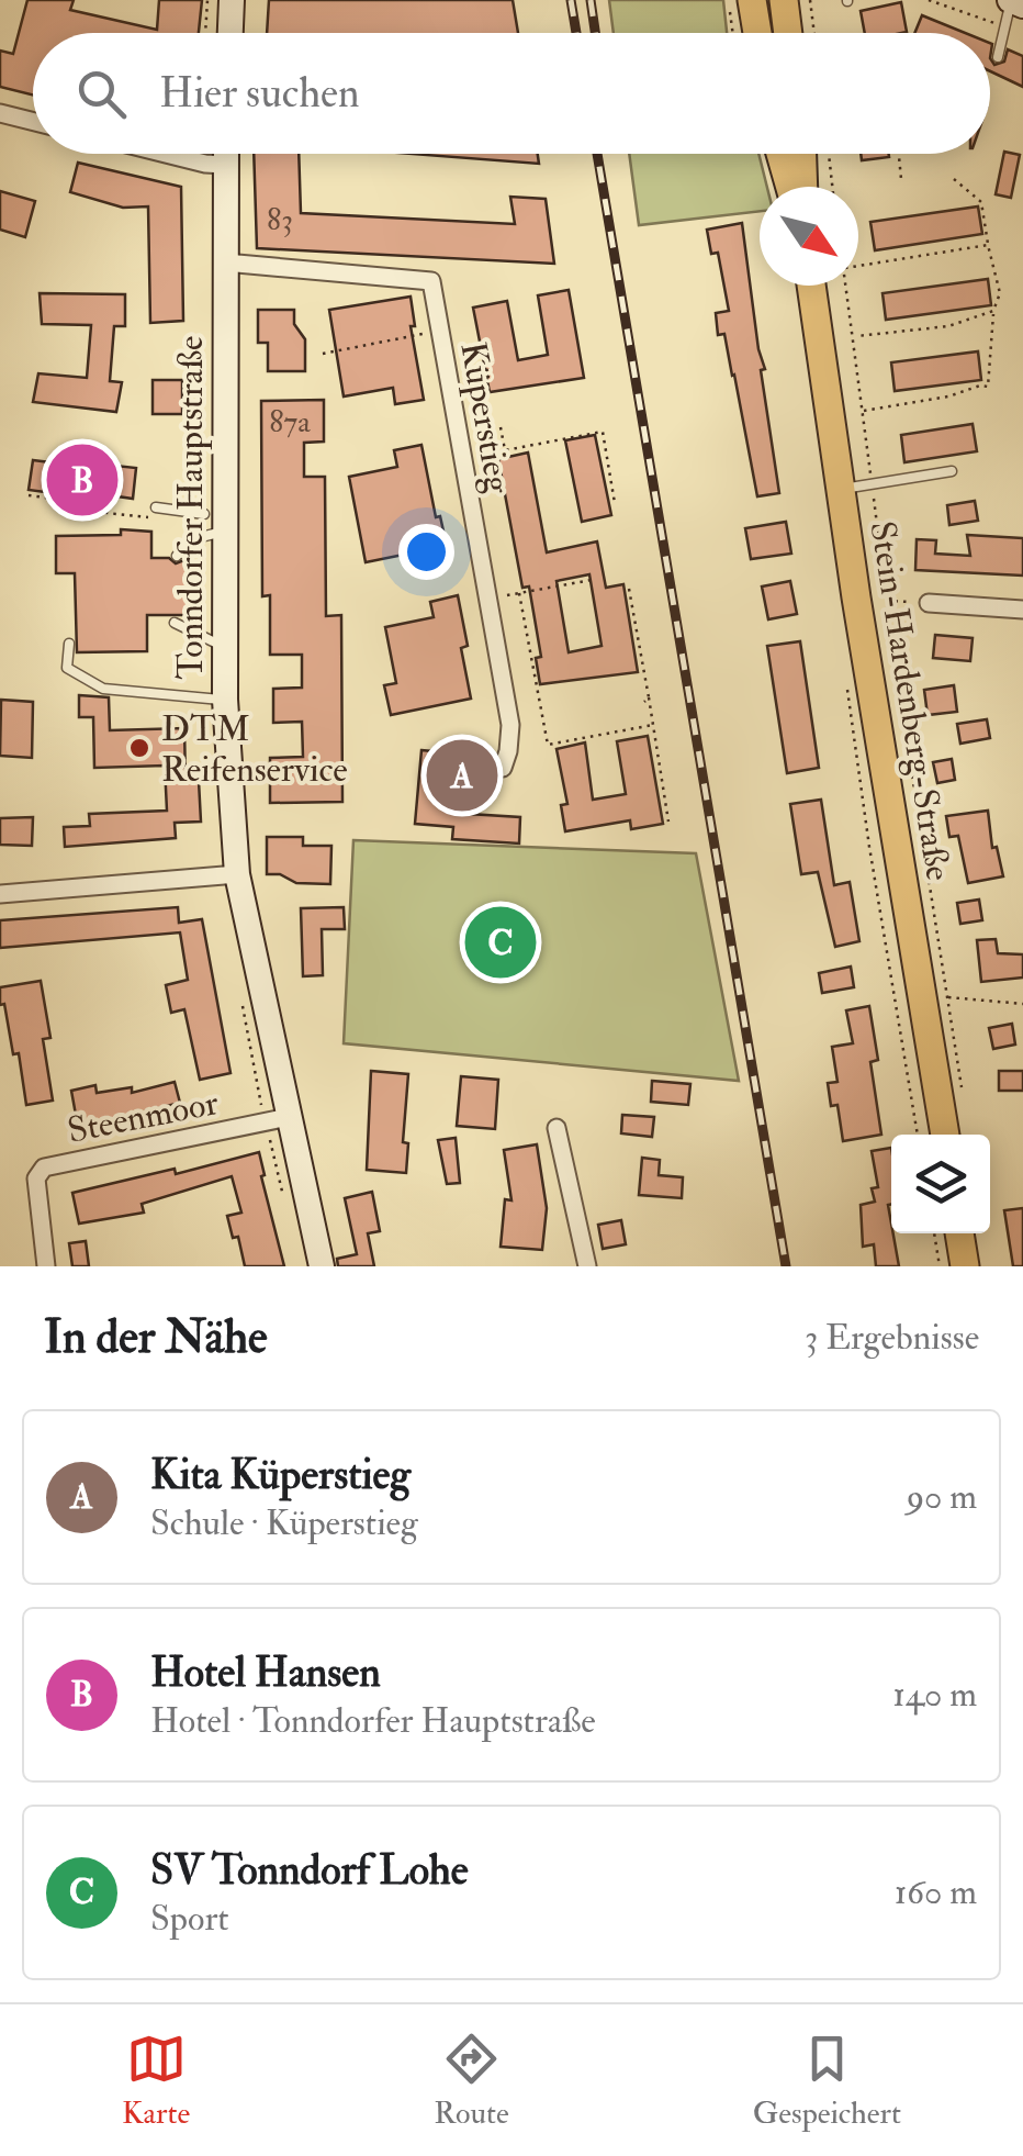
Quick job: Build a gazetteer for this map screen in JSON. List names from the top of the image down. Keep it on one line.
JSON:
{"streets":{"main road":["Tonndorfer Hauptstraße","Stein-Hardenberg-Straße"],"street":["Küperstieg","Steenmoor"]},"crossings":[["Küperstieg","Tonndorfer Hauptstraße"],["Tonndorfer Hauptstraße","Steenmoor"]],"places":["DTM Reifenservice"],"house_numbers":["83","87a"],"north":"bottom right","page":{"search":"Hier suchen","pins":["B","A","C"],"heading":["In der Nähe","3 Ergebnisse"],"list":[{"mark":"A","name":"Kita Küperstieg","note":"Schule · Küperstieg","value":"90 m"},{"mark":"B","name":"Hotel Hansen","note":"Hotel · Tonndorfer Hauptstraße","value":"140 m"},{"mark":"C","name":"SV Tonndorf Lohe","note":"Sport","value":"160 m"}],"nav":["Karte","Route","Gespeichert"]}}
